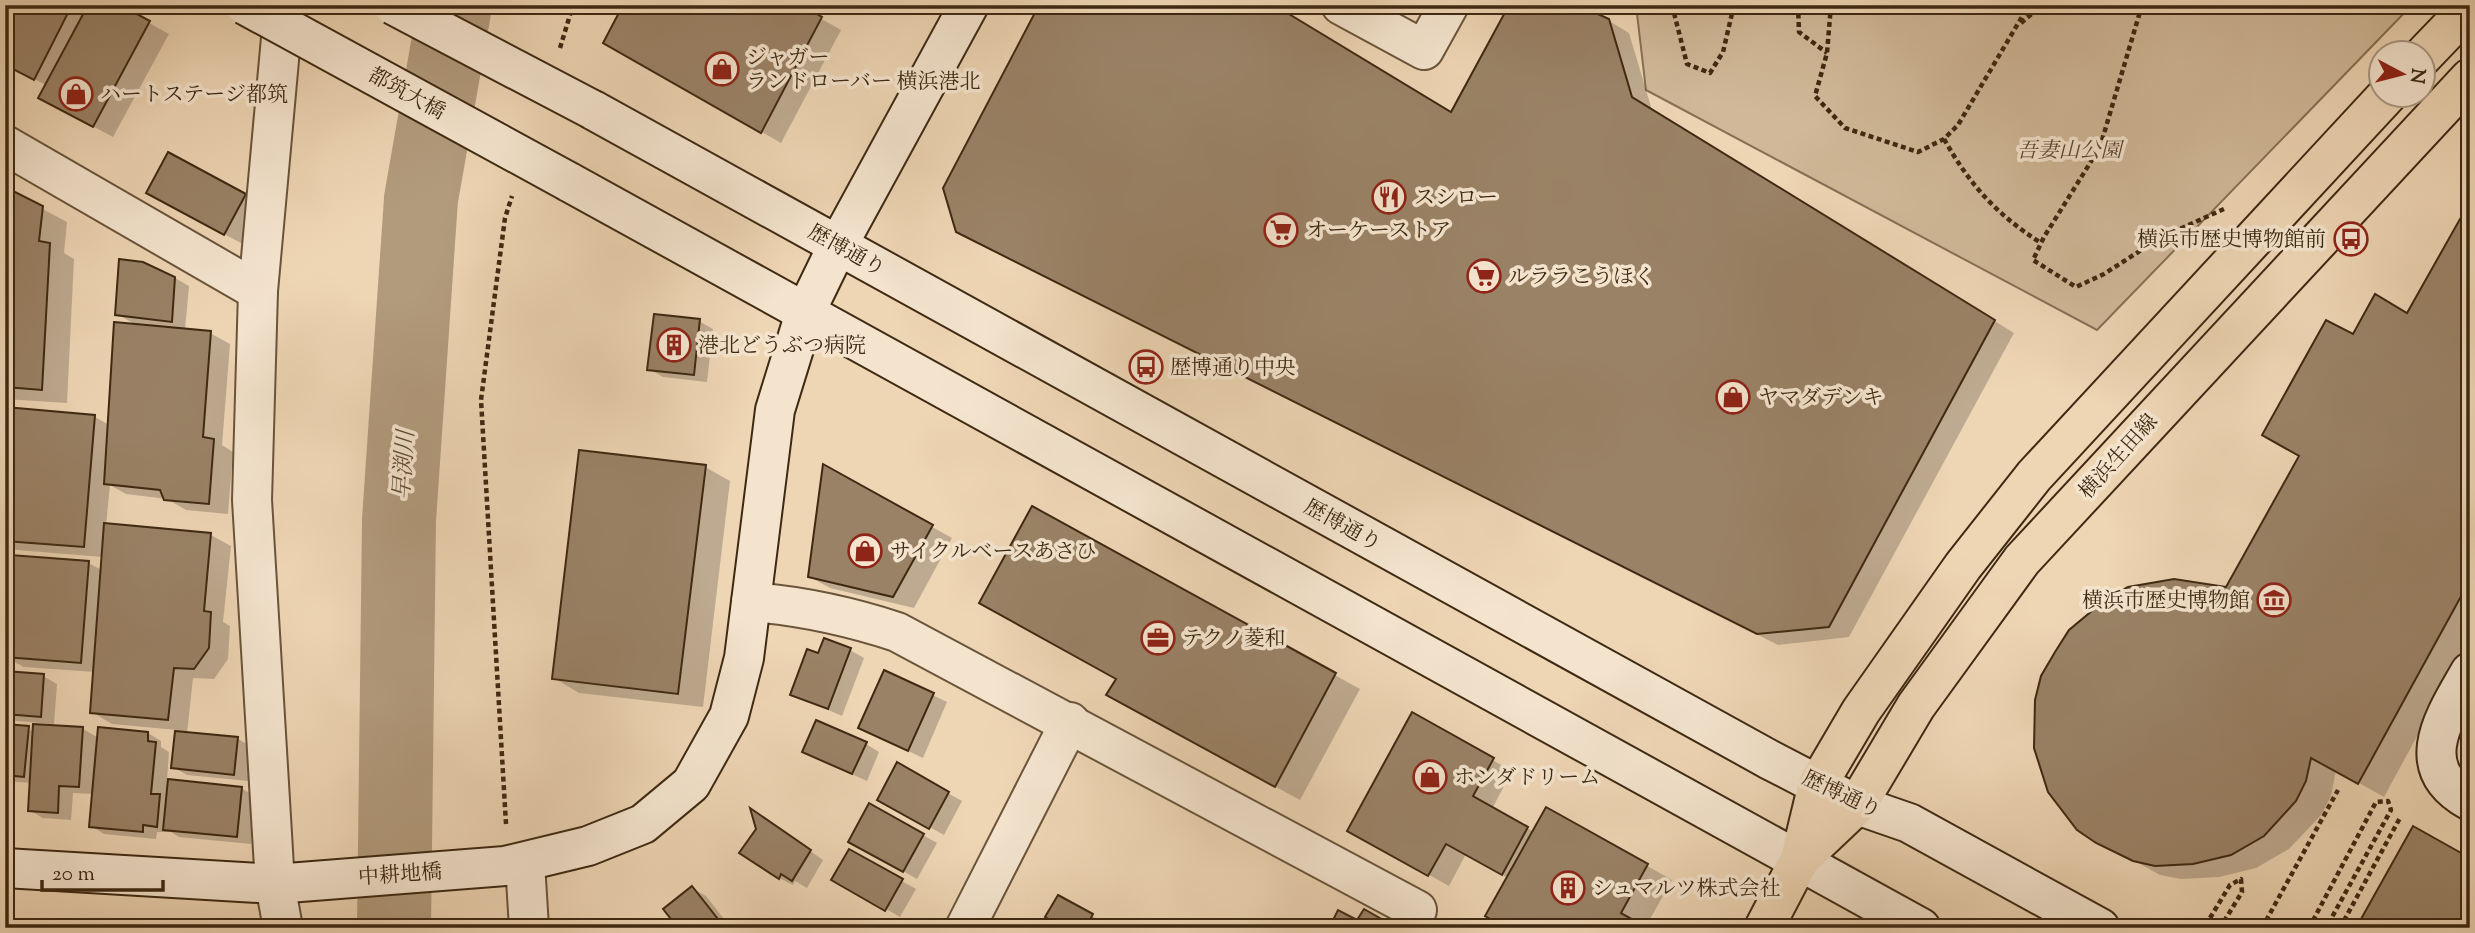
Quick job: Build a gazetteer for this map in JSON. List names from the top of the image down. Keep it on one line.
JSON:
{"streets":{"main road":["横浜生田線"],"street":["都筑大橋","歴博通り","中耕地橋"]},"crossings":[["都筑大橋","中耕地橋"],["歴博通り","横浜生田線"],["歴博通り","中耕地橋"]],"water":["早渕川"],"parks":["吾妻山公園"],"places":{"shop":["ジャガー ランドローバー 横浜港北","ハートステージ都筑","ヤマダデンキ","サイクルベースあさひ","ホンダドリーム"],"restaurant":["スシロー"],"supermarket":["オーケーストア","ルララこうほく"],"bus stop":["横浜市歴史博物館前","歴博通り中央"],"building":["港北どうぶつ病院","シュマルツ株式会社"],"museum":["横浜市歴史博物館"],"office":["テクノ菱和"]},"scale_bar":"20 m","north":"right"}
